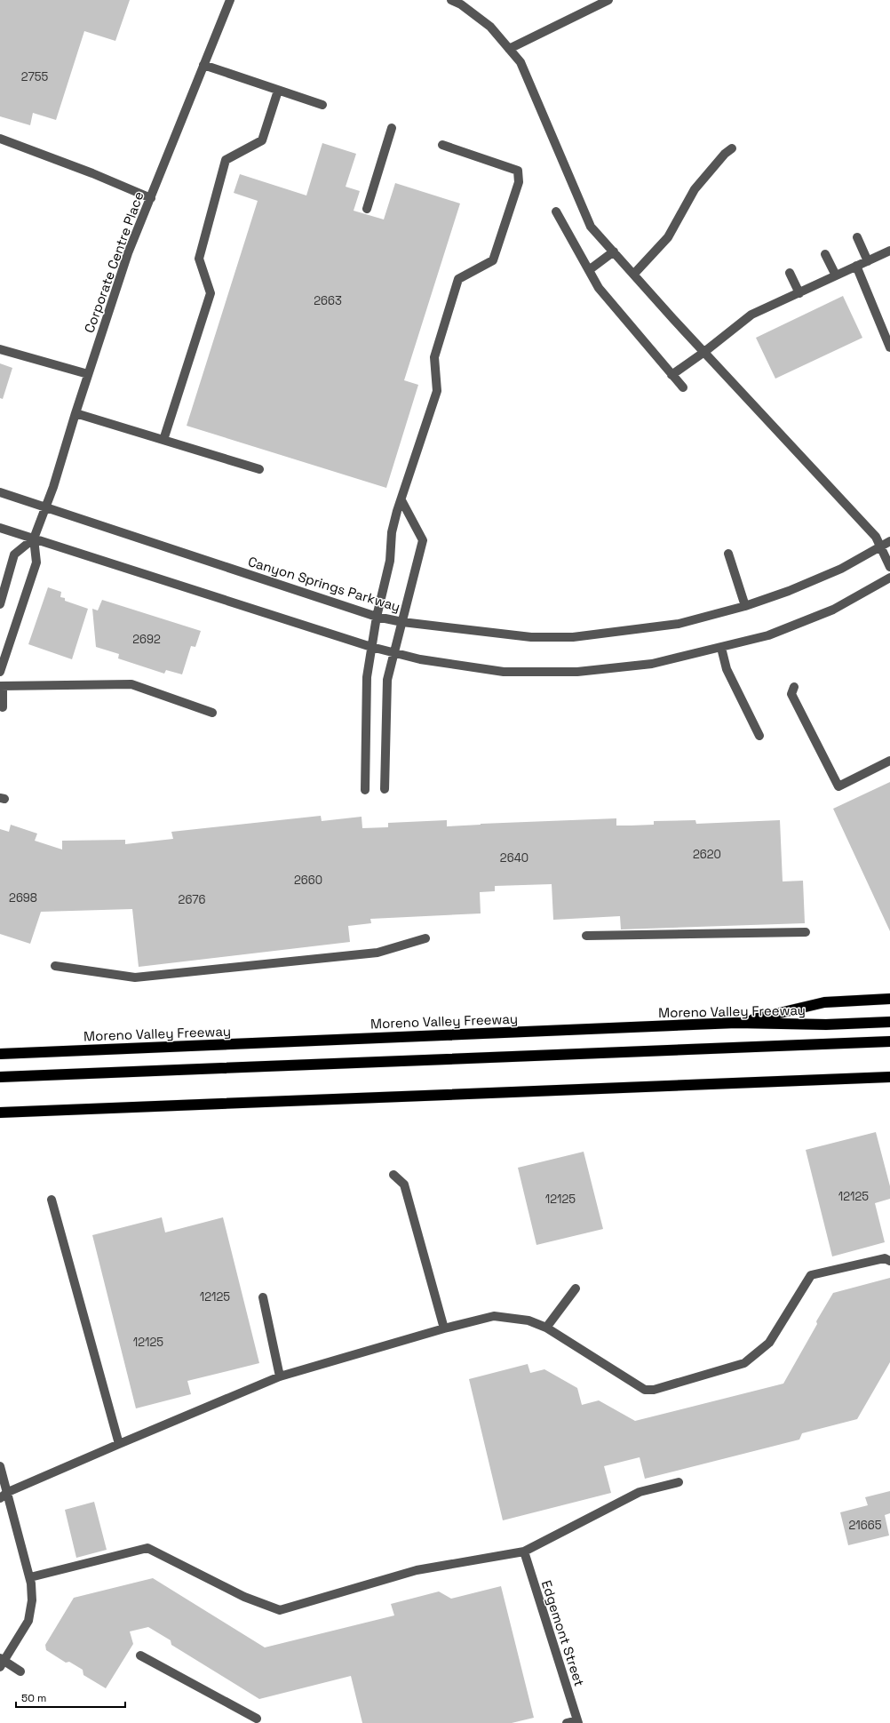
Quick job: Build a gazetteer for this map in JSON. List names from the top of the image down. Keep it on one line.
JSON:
{"streets":{"highway":["Moreno Valley Freeway"],"street":["Corporate Centre Place","Canyon Springs Parkway","Edgemont Street"]},"crossings":[["Corporate Centre Place","Canyon Springs Parkway"]],"house_numbers":["2755","2663","2692","2620","2640","2660","2698","2676","12125","12125","12125","12125","21665"],"scale_bar":"50 m"}
